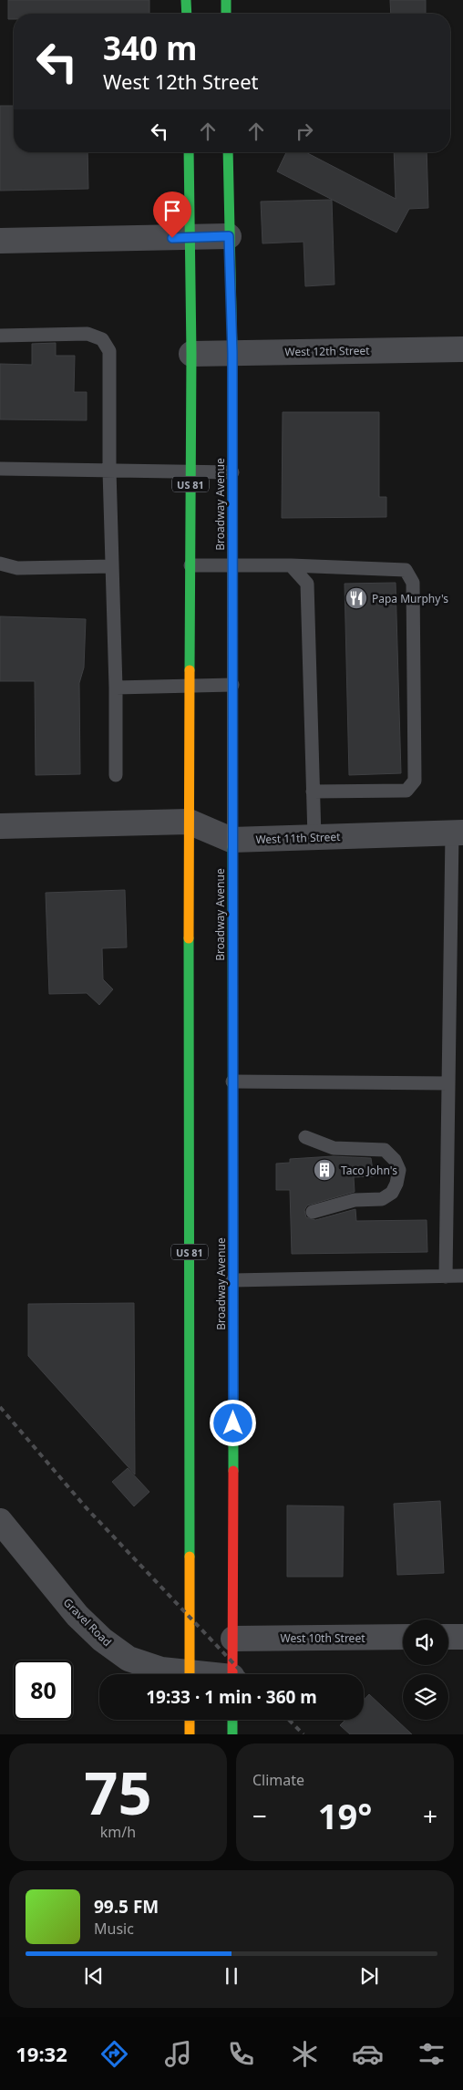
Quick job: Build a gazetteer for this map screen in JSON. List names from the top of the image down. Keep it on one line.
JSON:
{"streets":{"highway":["US 81","Broadway Avenue"],"street":["West 12th Street","West 11th Street","Gravel Road","West 10th Street"]},"crossings":[["West 12th Street","US 81"],["West 12th Street","Broadway Avenue"],["US 81","West 11th Street"],["Broadway Avenue","West 11th Street"],["Broadway Avenue","West 10th Street"]],"places":{"restaurant":["Papa Murphy's"],"building":["Taco John's"]},"page":{"turn":["340 m","West 12th Street"],"limit":"80","trip":"19:33 · 1 min · 360 m","tile":[["75","km/h"],"Climate"],"heat":["−","19°","+"],"song":["99.5 FM","Music"],"tabs":"19:32"}}
